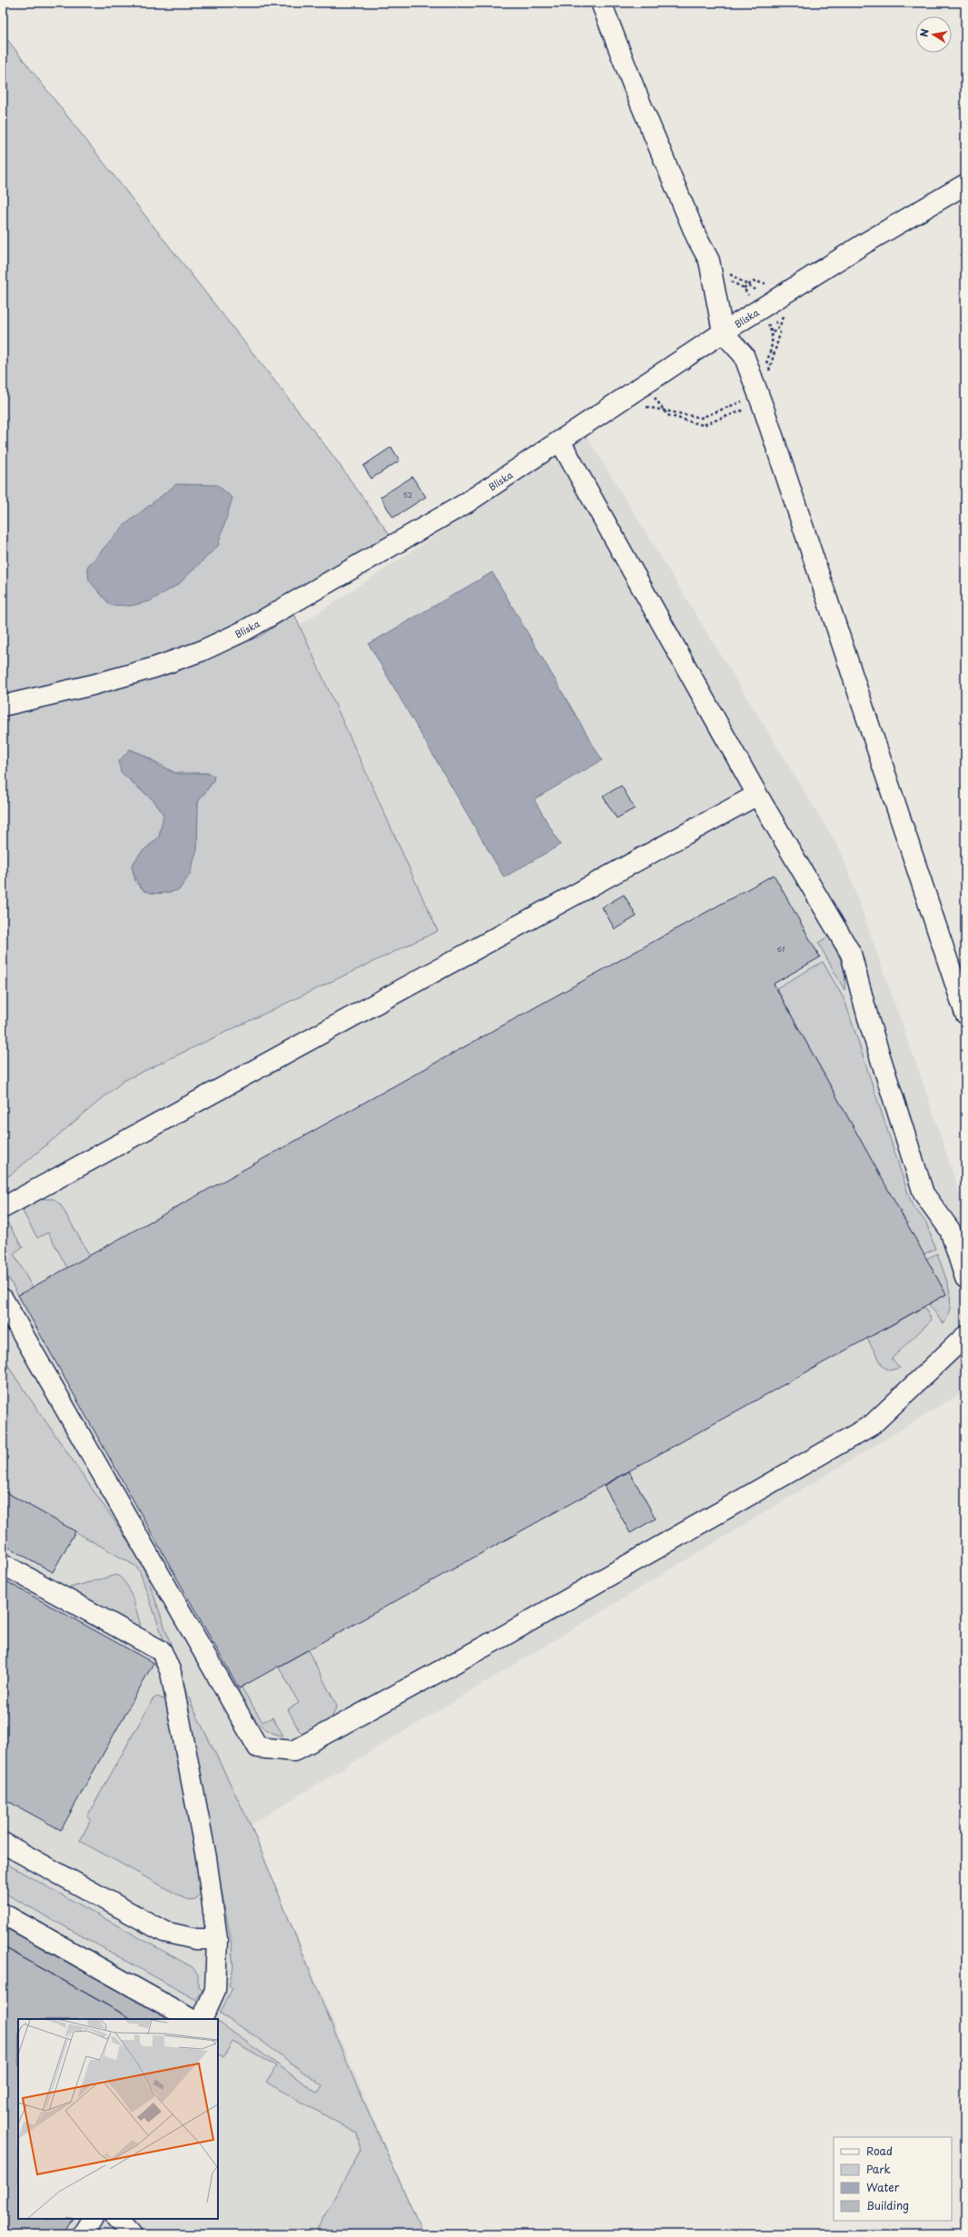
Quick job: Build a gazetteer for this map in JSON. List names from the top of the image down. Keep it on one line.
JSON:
{"streets":{"street":["Bliska"]},"house_numbers":["52","61"],"legend":["Road","Park","Water","Building"],"north":"left"}
